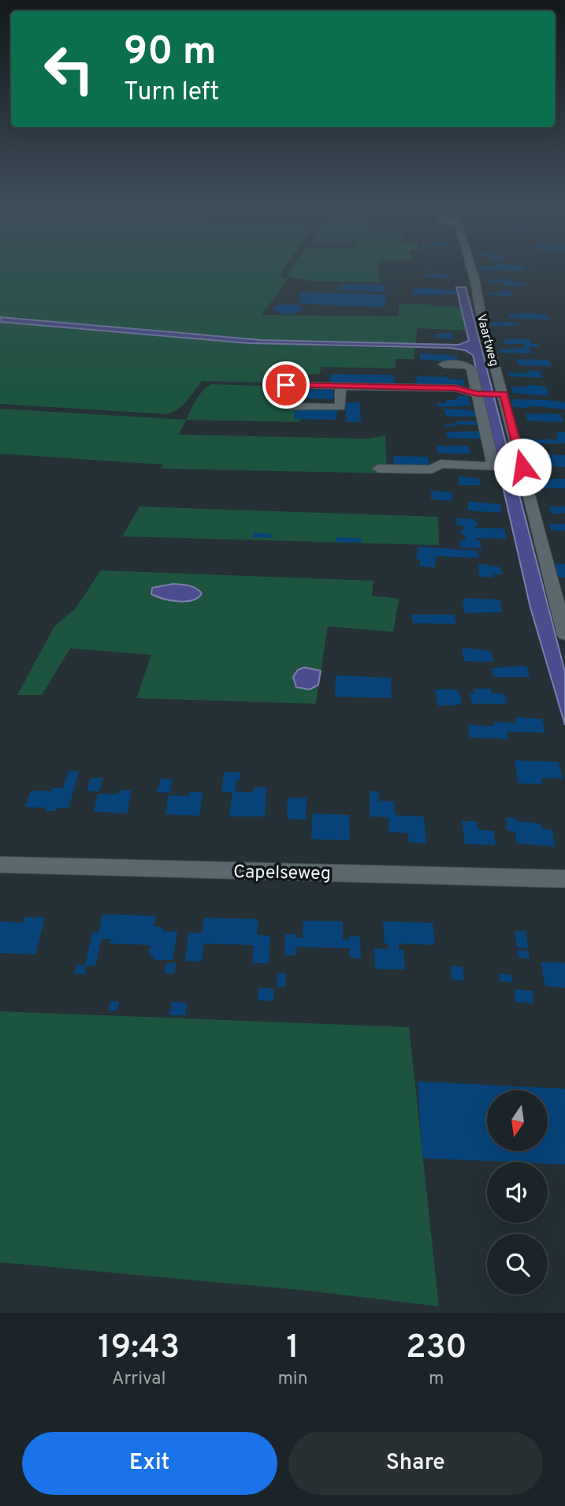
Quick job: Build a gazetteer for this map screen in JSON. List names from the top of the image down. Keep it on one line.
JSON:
{"streets":{"street":["Vaartweg","Capelseweg"]},"north":"bottom","page":{"turn":["90 m","Turn left"],"eta":["19:43","Arrival","1","min","230","m"],"buttons":["Exit","Share"]}}
